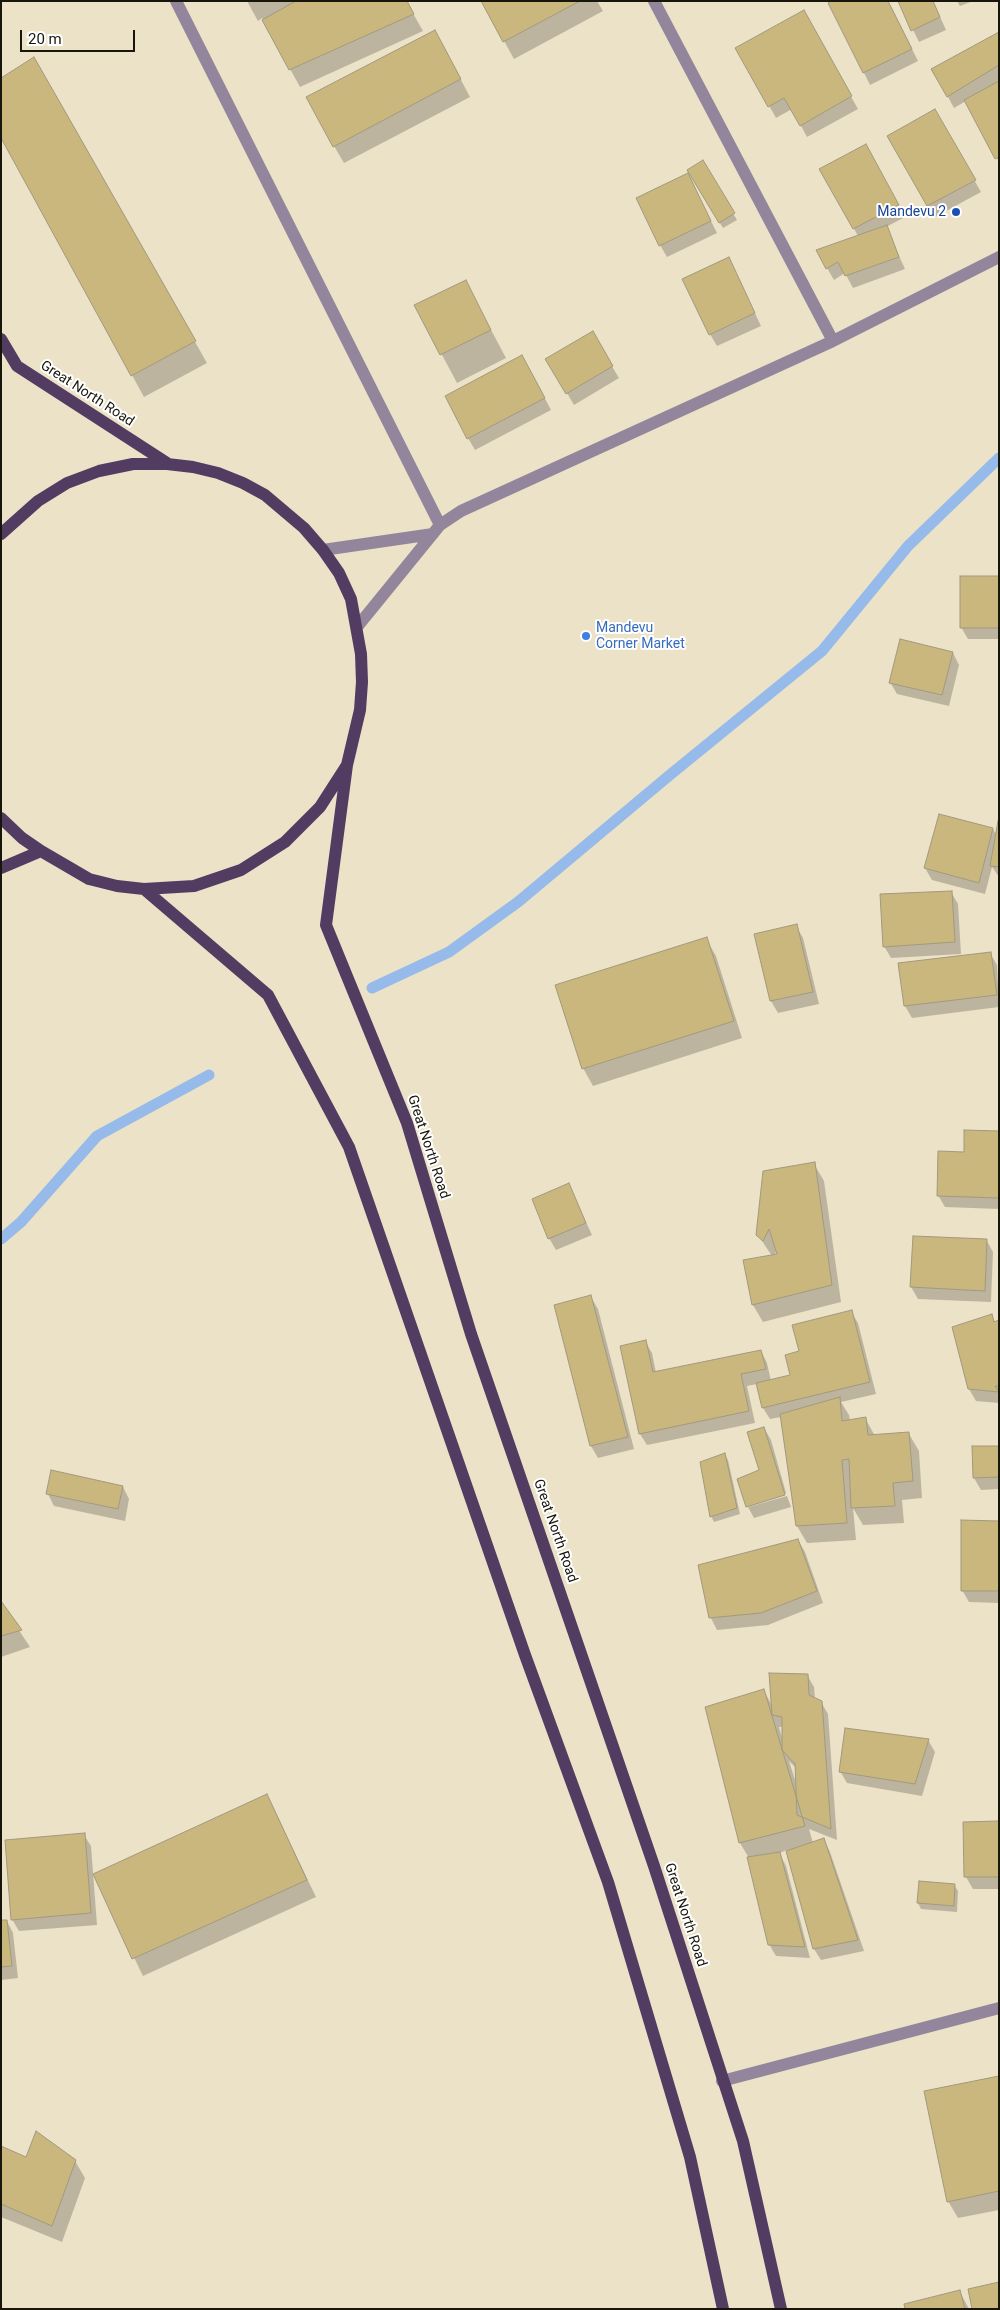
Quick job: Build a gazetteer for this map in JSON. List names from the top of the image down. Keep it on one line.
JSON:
{"streets":{"main road":["Great North Road"]},"places":["Mandevu 2","Mandevu Corner Market"],"scale_bar":"20 m"}
